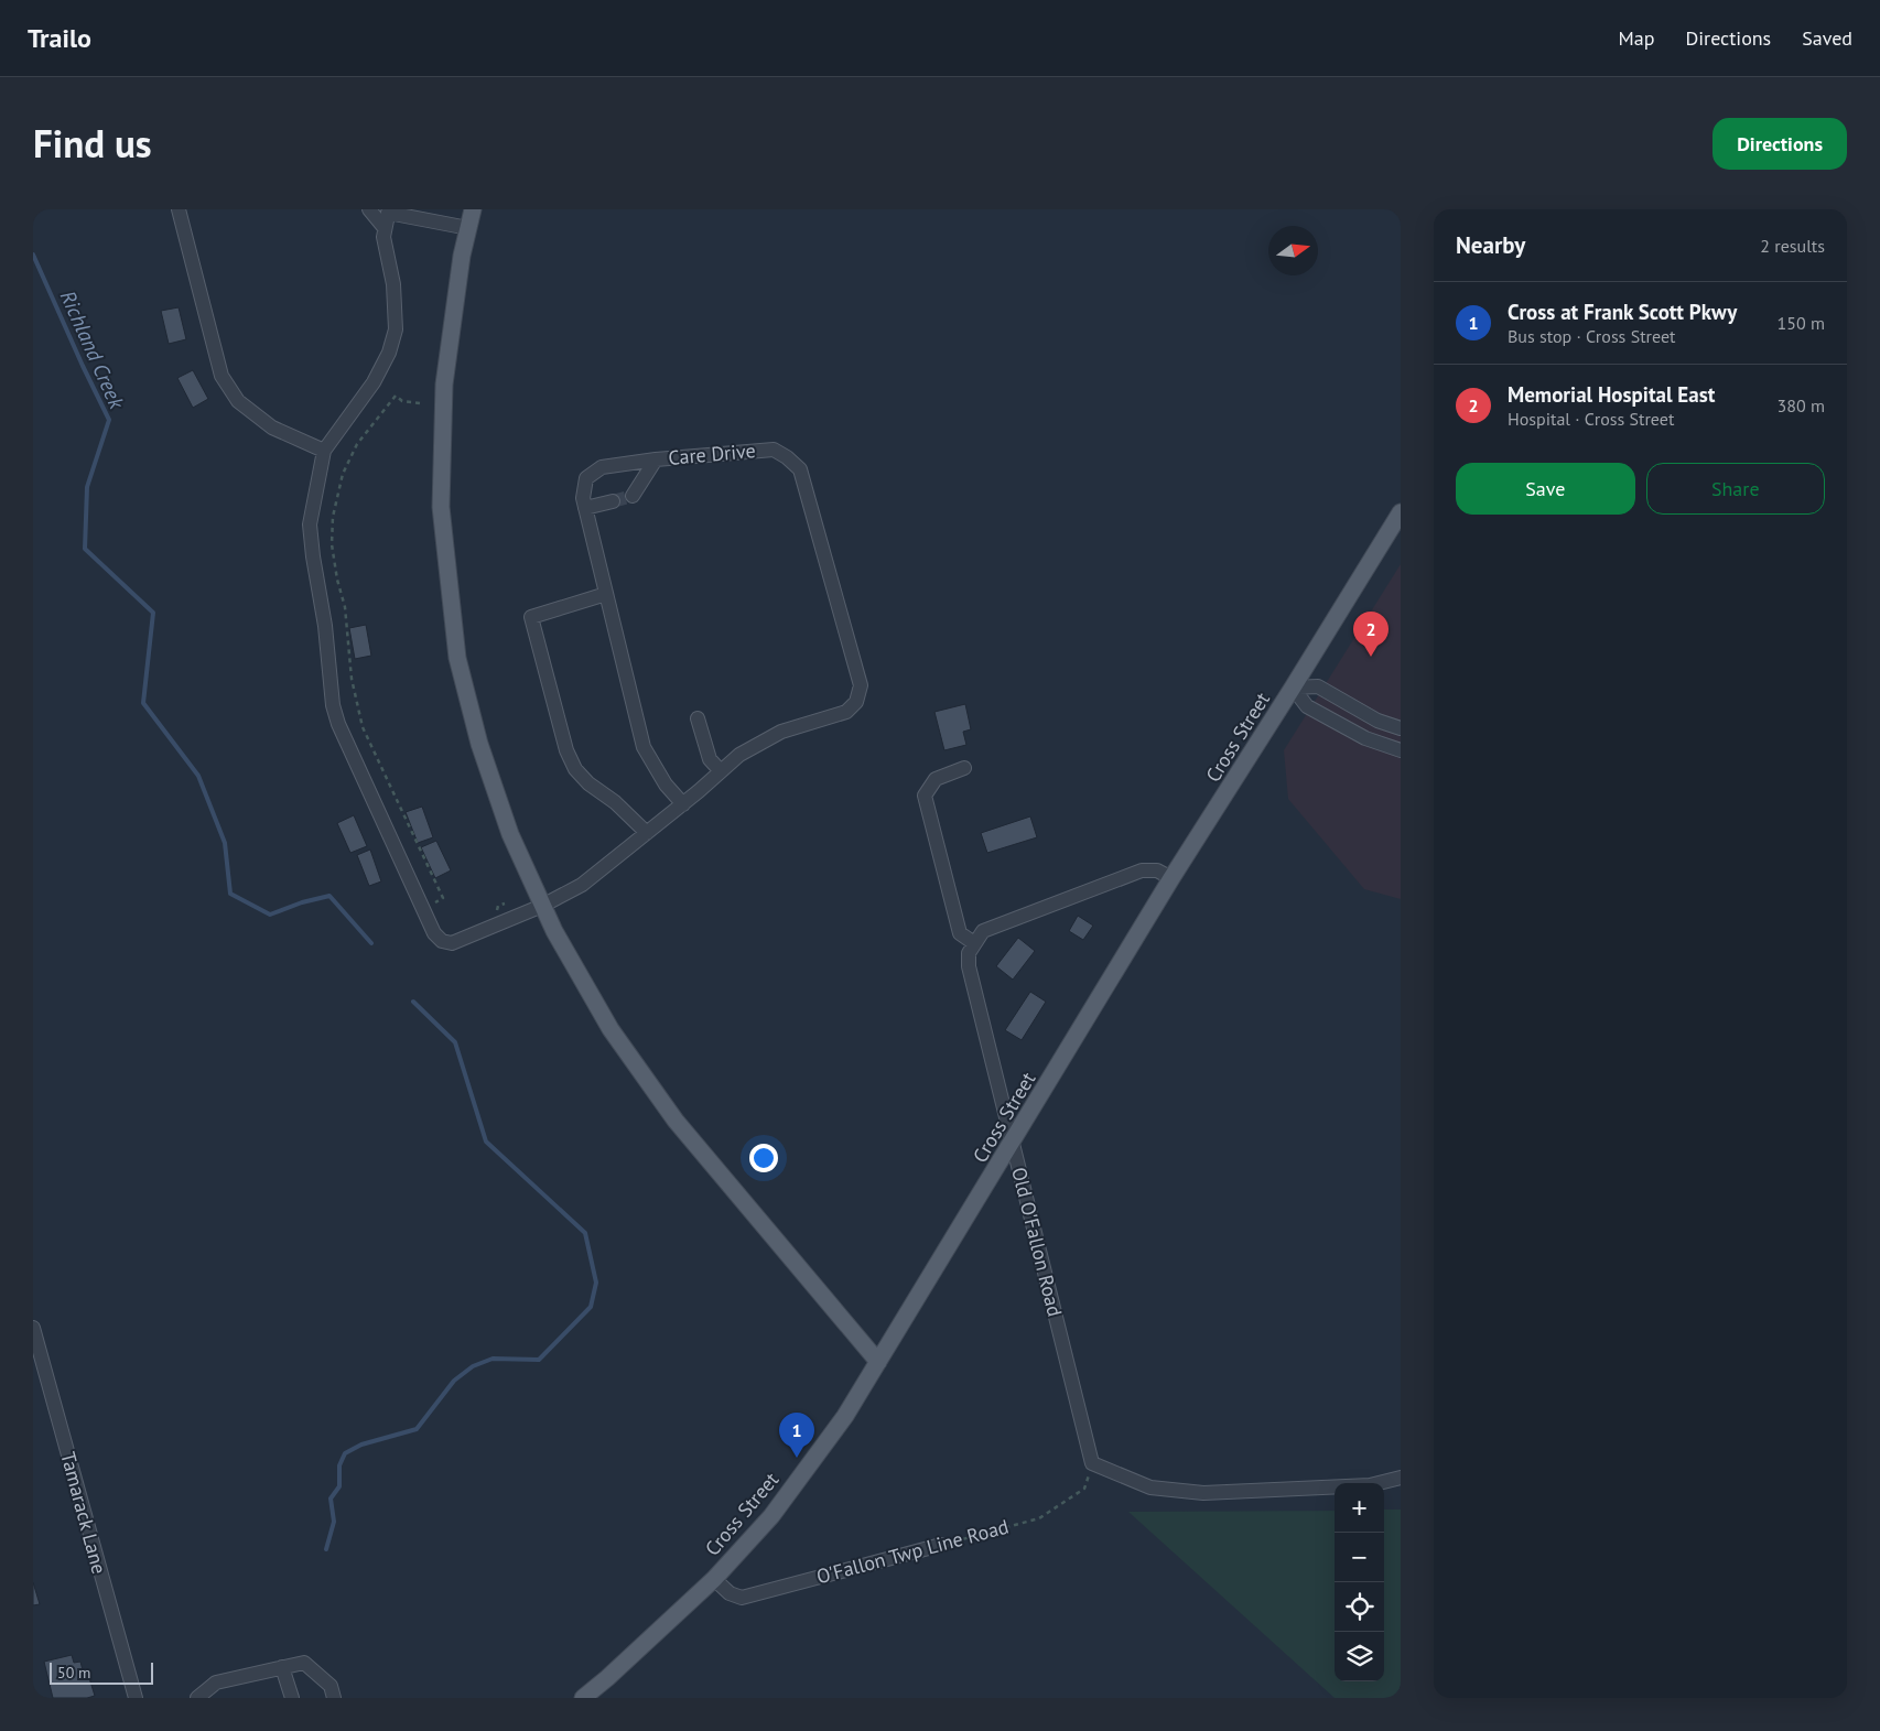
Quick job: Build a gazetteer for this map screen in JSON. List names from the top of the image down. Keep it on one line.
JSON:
{"streets":{"main road":["Cross Street"],"street":["Care Drive","Old O'Fallon Road","Tamarack Lane","O'Fallon Twp Line Road"]},"crossings":[["Cross Street","Old O'Fallon Road"],["Cross Street","O'Fallon Twp Line Road"],["Old O'Fallon Road","O'Fallon Twp Line Road"]],"water":["Richland Creek"],"scale_bar":"50 m","north":"right","page":{"header":"Trailo","nav":["Map","Directions","Saved"],"title":"Find us","buttons":["Directions",["Save","Share"]],"heading":["Nearby","2 results"],"list":[{"mark":"1","name":"Cross at Frank Scott Pkwy","note":"Bus stop · Cross Street","value":"150 m"},{"mark":"2","name":"Memorial Hospital East","note":"Hospital · Cross Street","value":"380 m"}],"pins":["2","1"],"map_buttons":["+","−"],"scale":"50 m"}}
